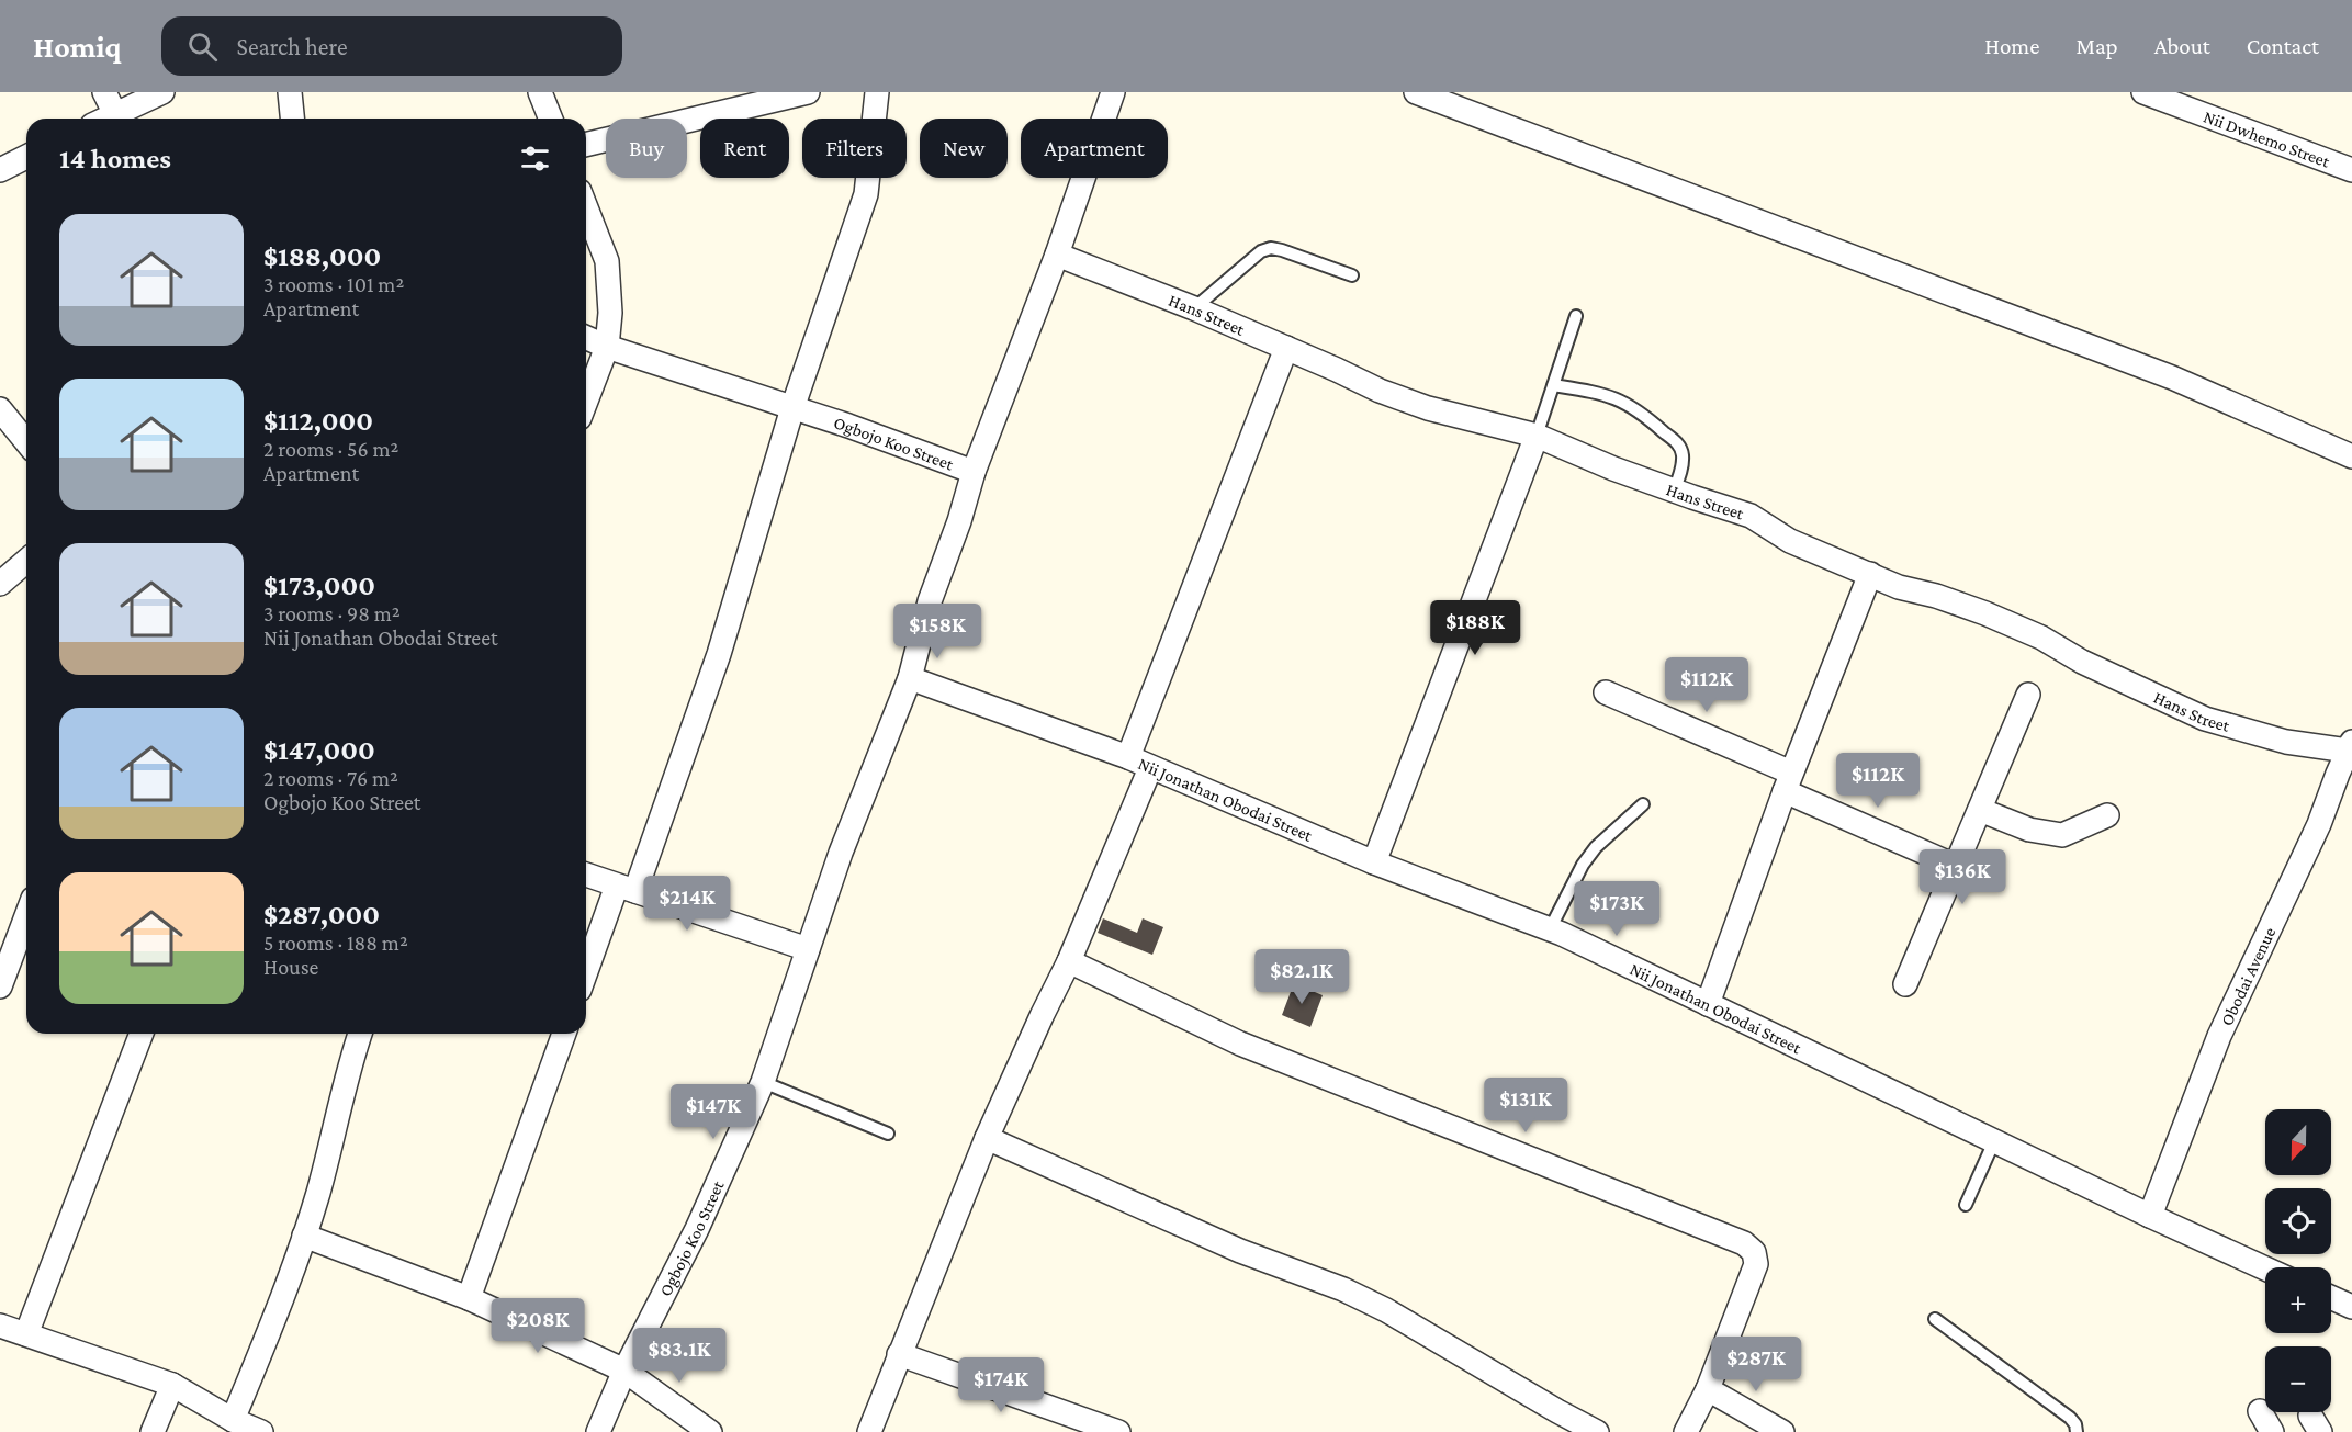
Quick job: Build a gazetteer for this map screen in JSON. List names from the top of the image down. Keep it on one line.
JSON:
{"streets":{"street":["Nii Dwhemo Street","Hans Street","Ogbojo Koo Street","Nii Jonathan Obodai Street","Obodai Avenue"]},"crossings":[["Hans Street","Obodai Avenue"],["Ogbojo Koo Street","Nii Jonathan Obodai Street"],["Nii Jonathan Obodai Street","Obodai Avenue"]],"north":"bottom","page":{"header":"Homiq","search":"Search here","nav":["Home","Map","About","Contact"],"chip":["Buy","Rent","Filters","New","Apartment"],"heading":"14 homes","list":[{"name":"$188,000","note":"3 rooms · 101 m² · Apartment"},{"name":"$112,000","note":"2 rooms · 56 m² · Apartment"},{"name":"$173,000","note":"3 rooms · 98 m² · Nii Jonathan Obodai Street"},{"name":"$147,000","note":"2 rooms · 76 m² · Ogbojo Koo Street"},{"name":"$287,000","note":"5 rooms · 188 m² · House"}],"price":["$188K","$158K","$112K","$112K","$136K","$214K","$173K","$82.1K","$131K","$147K","$208K","$83.1K","$287K","$174K"],"map_buttons":["+","−"]}}
